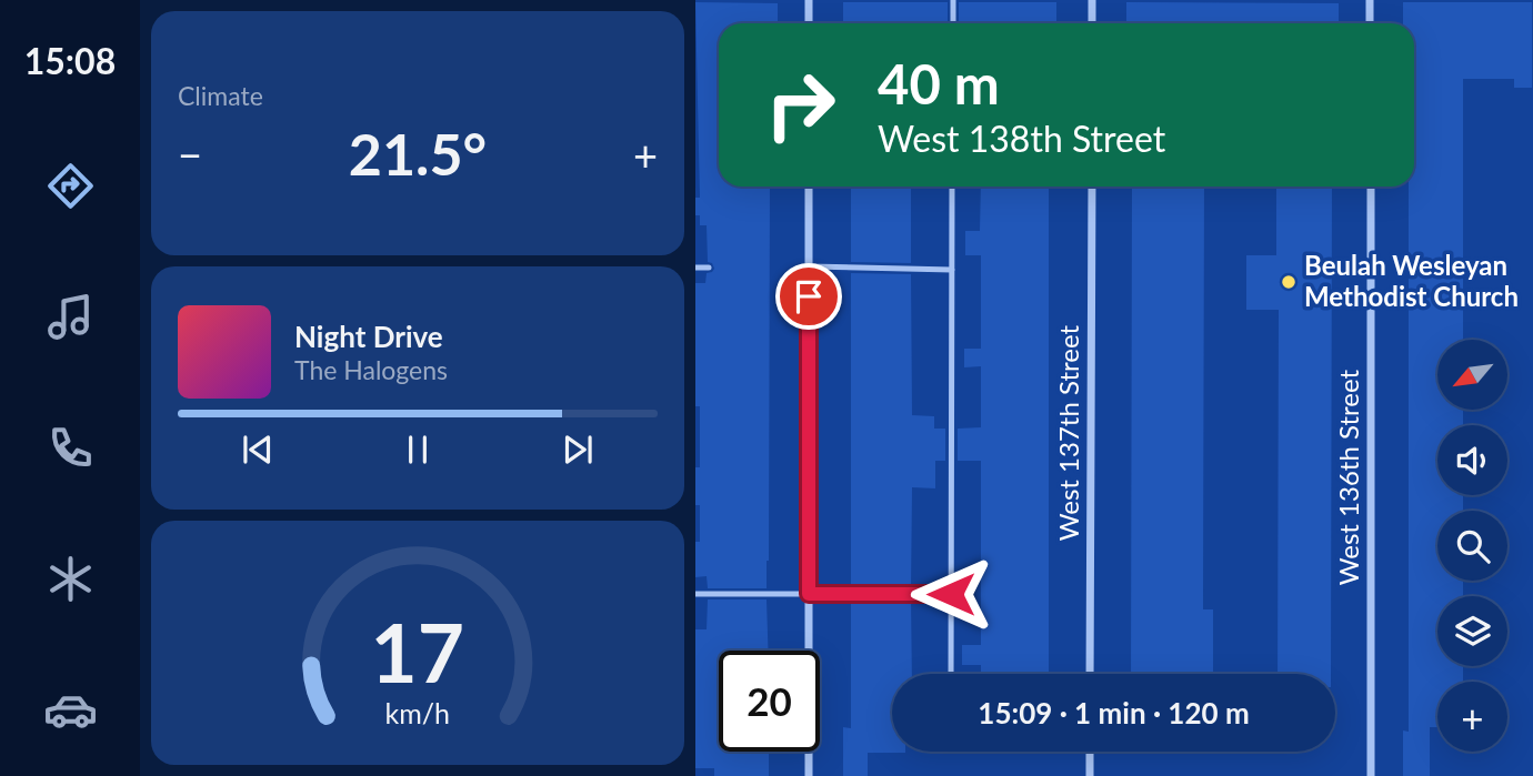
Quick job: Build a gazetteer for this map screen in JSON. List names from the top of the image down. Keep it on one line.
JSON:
{"streets":{"street":["West 137th Street","West 136th Street"]},"places":["Beulah Wesleyan Methodist Church"],"north":"bottom left","page":{"tabs":"15:08","tile":"Climate","turn":["40 m","West 138th Street"],"heat":["−","21.5°","+"],"song":["Night Drive","The Halogens"],"map_buttons":"+","limit":"20","trip":"15:09 · 1 min · 120 m","gauge":["17","km/h"]}}
